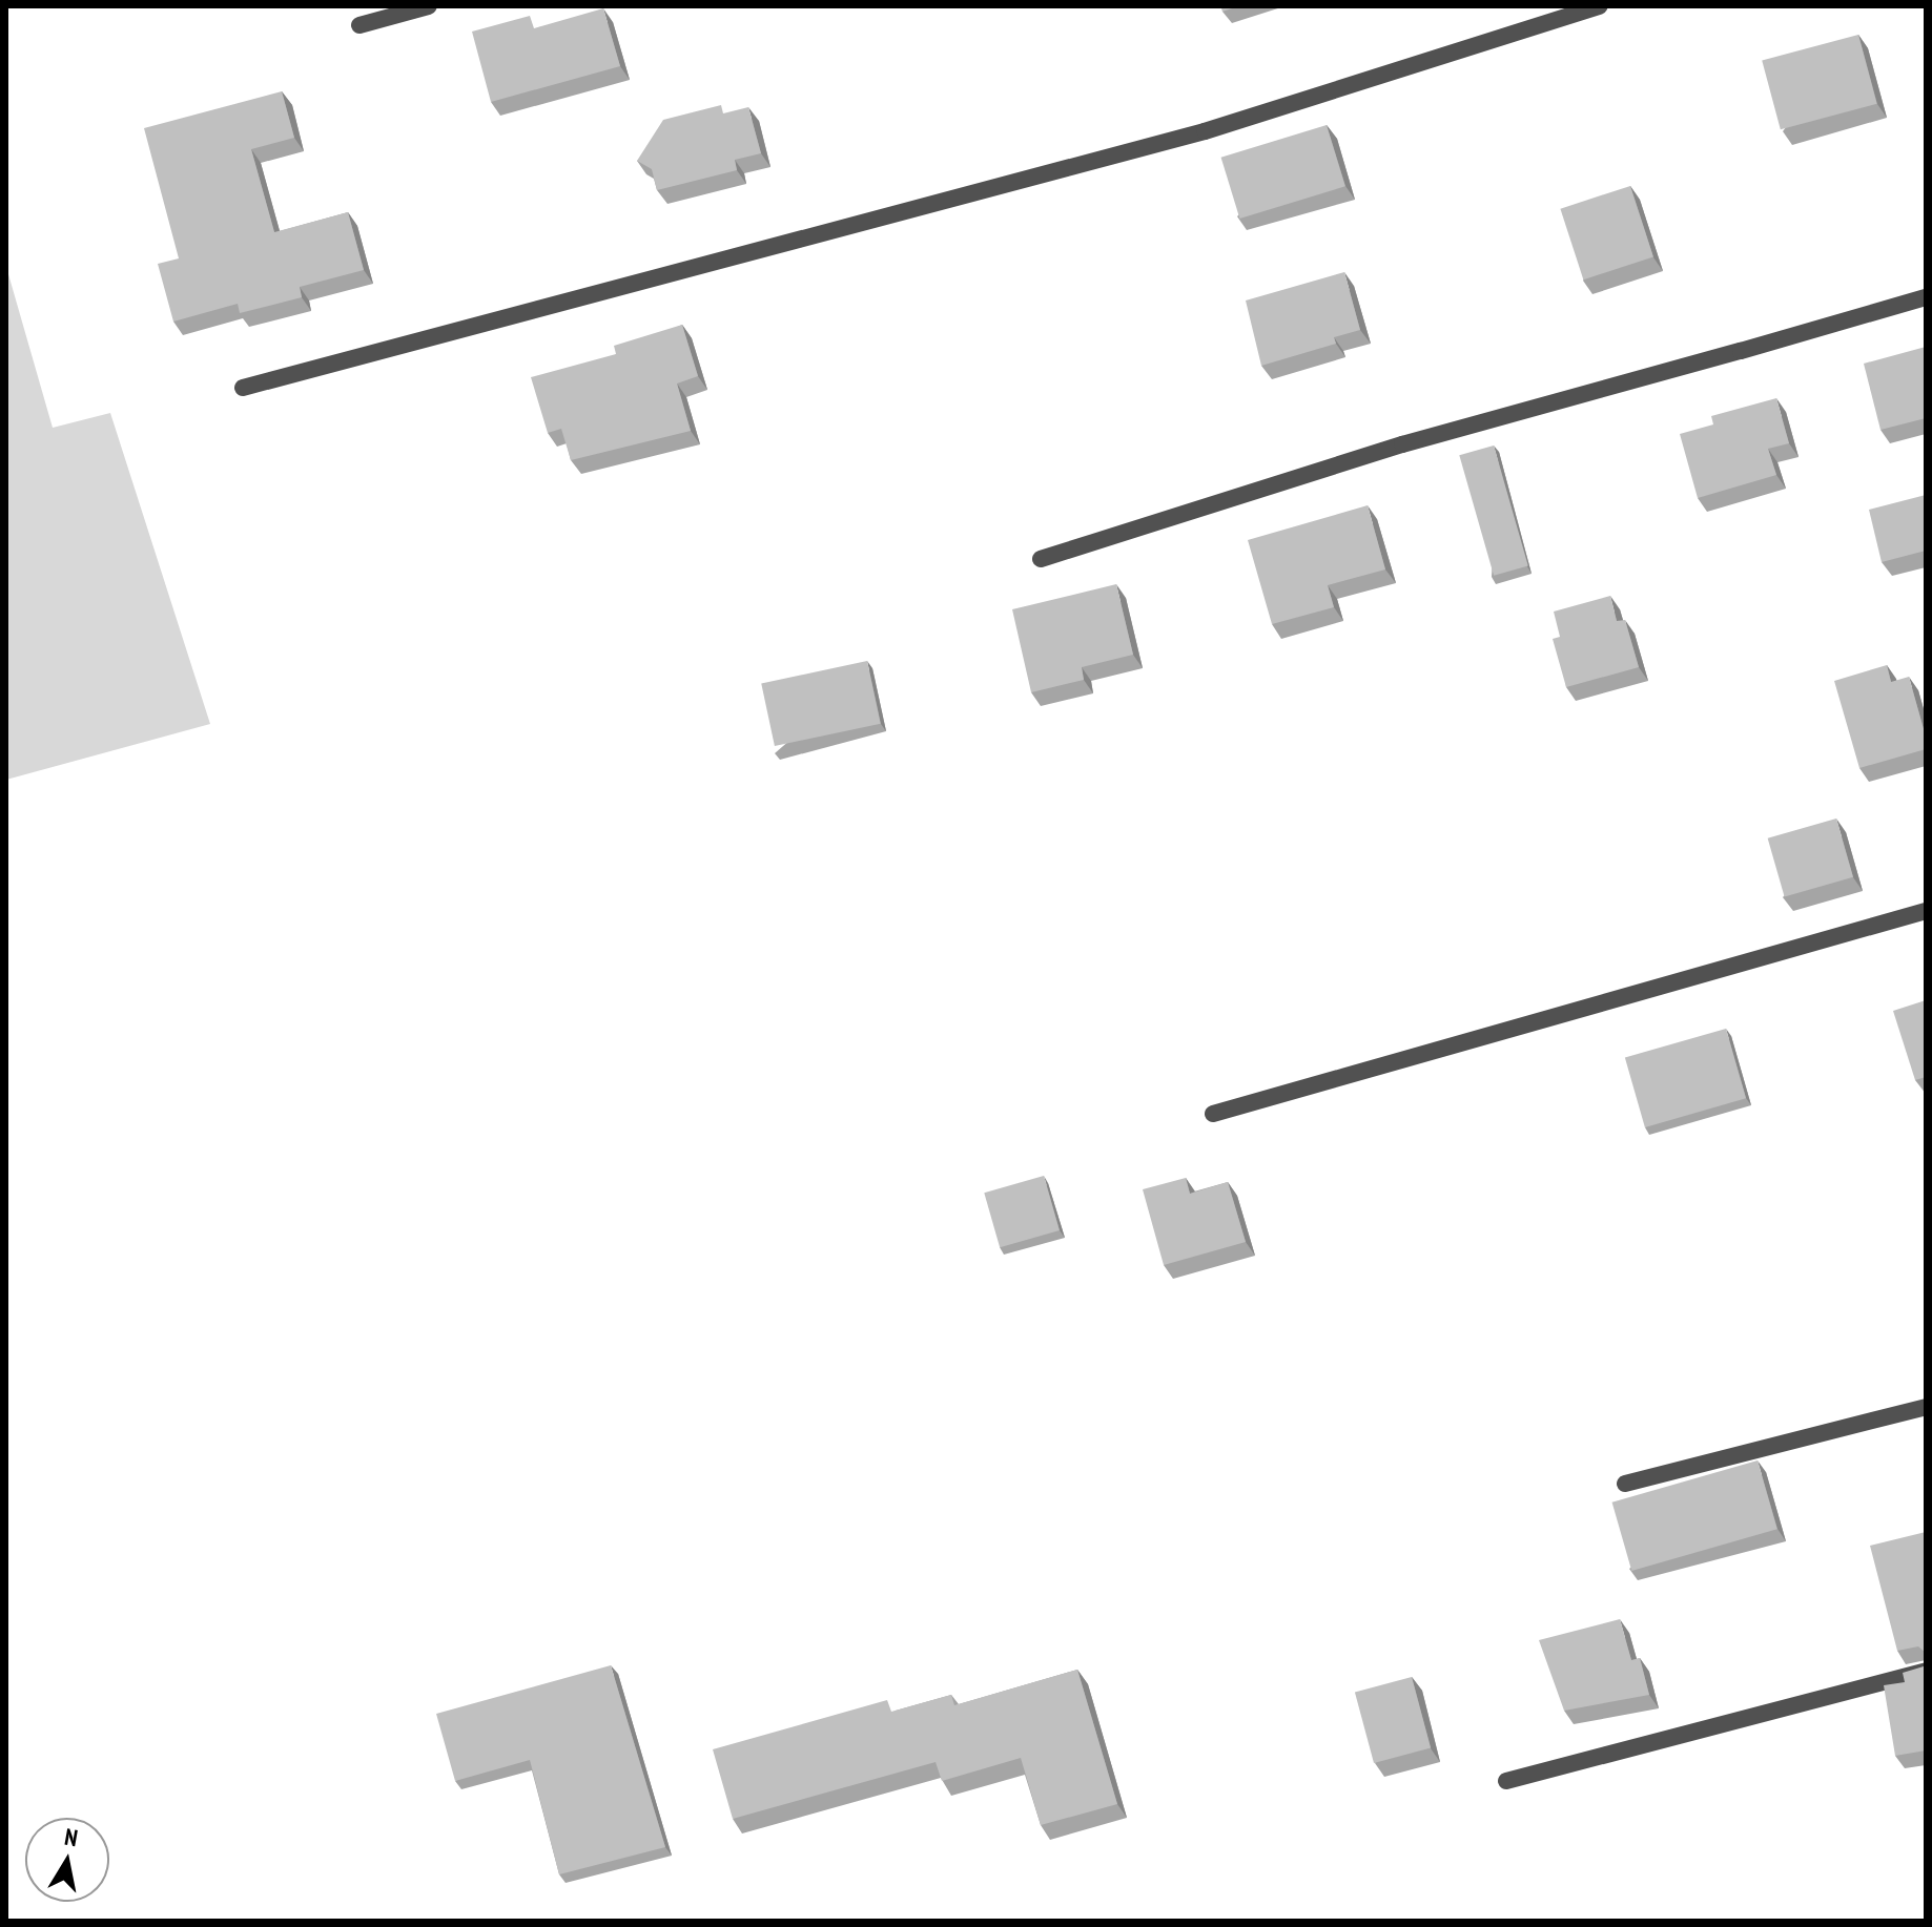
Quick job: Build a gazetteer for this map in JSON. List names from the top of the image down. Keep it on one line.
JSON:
{"north":"top"}
